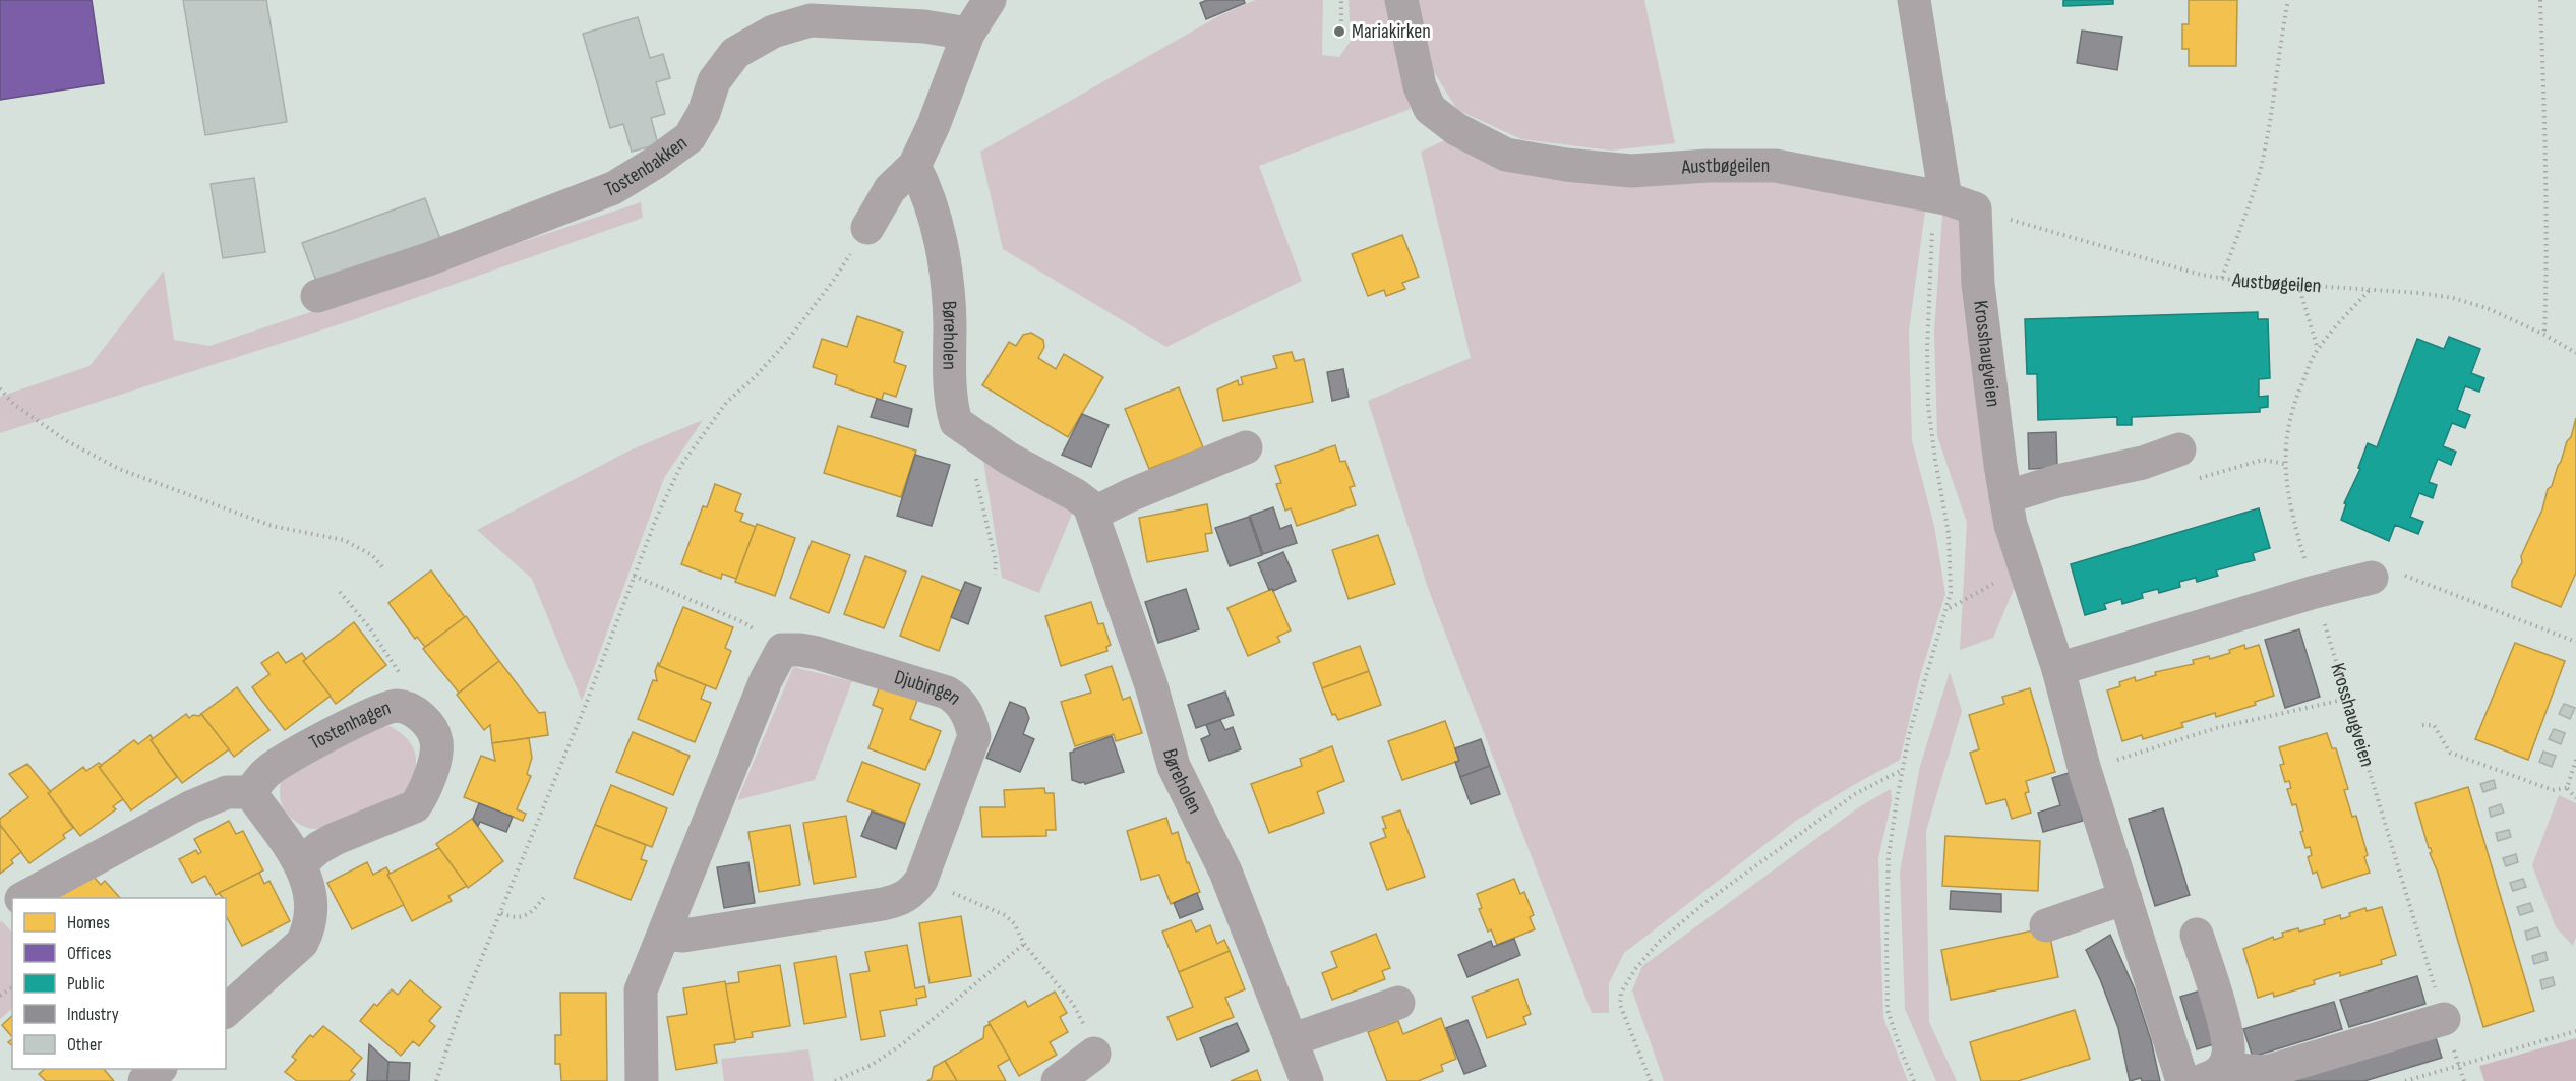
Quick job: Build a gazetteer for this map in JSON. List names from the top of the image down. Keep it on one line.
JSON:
{"streets":{"street":["Tostenbakken","Austbøgeilen","Børeholen","Krosshaugveien","Djubingen","Tostenhagen"]},"crossings":[["Austbøgeilen","Krosshaugveien"]],"places":["Mariakirken"],"legend":["Homes","Offices","Public","Industry","Other"]}
